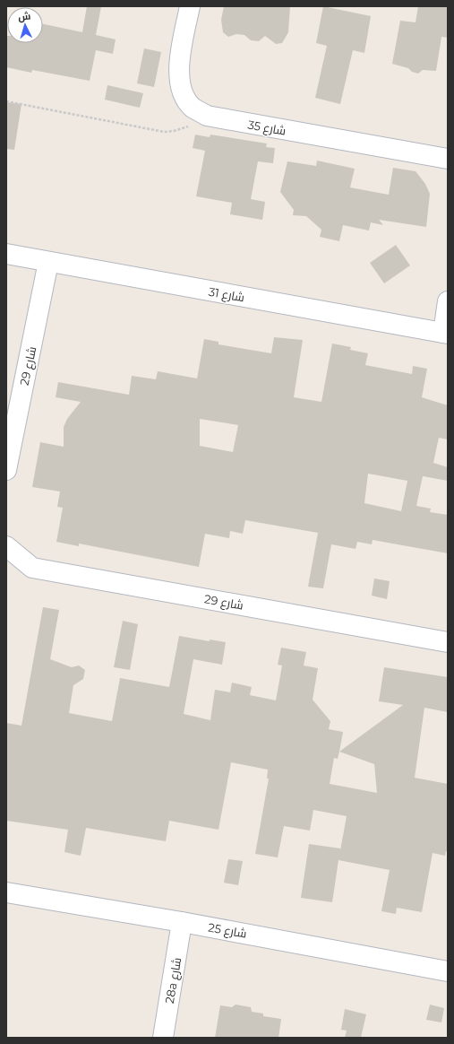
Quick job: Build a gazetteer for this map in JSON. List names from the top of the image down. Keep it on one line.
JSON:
{"streets":{"street":["شارع 35","شارع 31","شارع 29","شارع 25","28a شارع"]},"crossings":[["شارع 31","شارع 29"],["شارع 25","28a شارع"]],"north":"top"}
